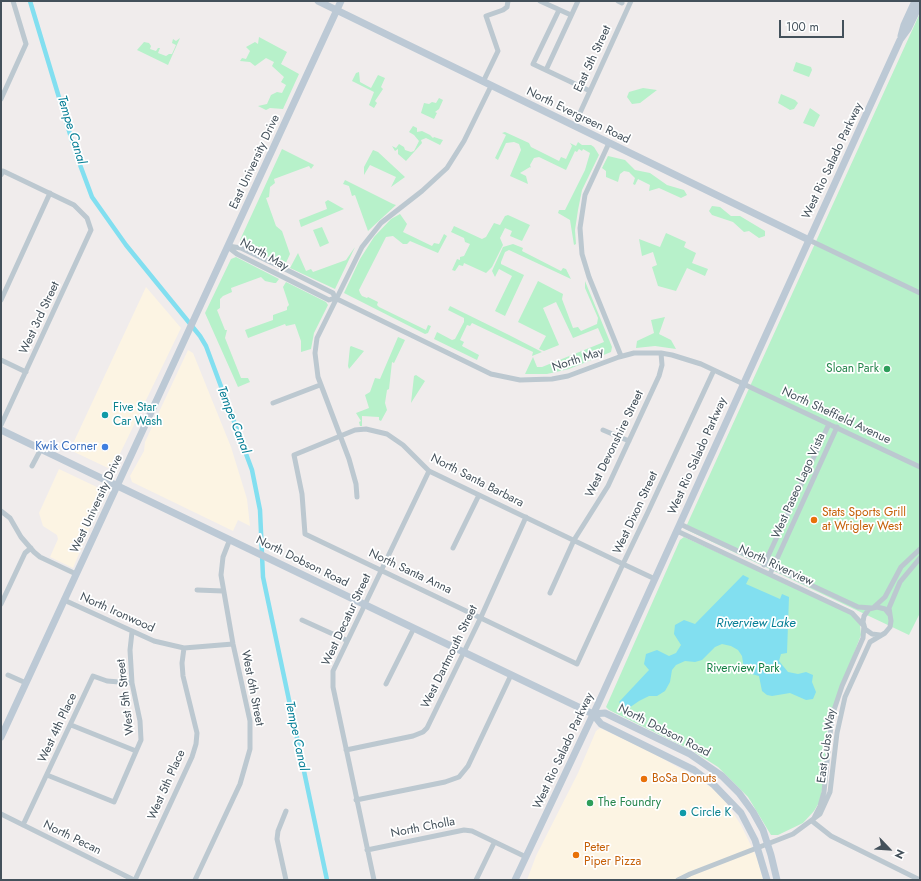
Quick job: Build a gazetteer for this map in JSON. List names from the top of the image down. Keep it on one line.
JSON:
{"streets":{"main road":["North Evergreen Road","West Rio Salado Parkway","East University Drive","West University Drive","North Dobson Road"],"street":["East 5th Street","North May","West 3rd Street","North Sheffield Avenue","West Devonshire Street","North Santa Barbara","West Paseo Lago Vista","West Dixon Street","North Riverview","North Santa Anna","North Ironwood","West Decatur Street","West Dartmouth Street","West 6th Street","West 5th Street","West 4th Place","East Cubs Way","West 5th Place","North Cholla","North Pecan"]},"crossings":[["East 5th Street","North Evergreen Road"],["North Evergreen Road","West Rio Salado Parkway"],["North Evergreen Road","East University Drive"],["West Rio Salado Parkway","North May"],["West Rio Salado Parkway","North Sheffield Avenue"],["West Rio Salado Parkway","North Santa Barbara"],["West Rio Salado Parkway","North Dobson Road"],["West Rio Salado Parkway","North Riverview"],["West Rio Salado Parkway","North Cholla"],["East University Drive","North May"],["East University Drive","West University Drive"],["North May","North Sheffield Avenue"],["North May","West Devonshire Street"],["North May","West Dixon Street"],["North Sheffield Avenue","West Paseo Lago Vista"],["West Devonshire Street","North Santa Barbara"],["North Santa Barbara","West Dixon Street"],["North Santa Barbara","North Santa Anna"],["North Santa Barbara","West Decatur Street"],["North Santa Barbara","West Dartmouth Street"],["West Paseo Lago Vista","North Riverview"],["West University Drive","North Dobson Road"],["West University Drive","North Ironwood"],["West Dixon Street","North Santa Anna"],["North Dobson Road","West Decatur Street"],["North Dobson Road","West Dartmouth Street"],["North Dobson Road","West 6th Street"],["North Dobson Road","East Cubs Way"],["North Riverview","East Cubs Way"],["North Santa Anna","West Decatur Street"],["North Santa Anna","West Dartmouth Street"],["North Ironwood","West 6th Street"],["North Ironwood","West 5th Street"],["North Ironwood","West 5th Place"],["West Decatur Street","West Dartmouth Street"],["West Decatur Street","North Cholla"],["West 5th Street","West 4th Place"],["West 4th Place","North Pecan"],["West 5th Place","North Pecan"]],"water":["Tempe Canal","Riverview Lake"],"parks":["Riverview Park"],"places":["Sloan Park","Five Star Car Wash","Kwik Corner","Stats Sports Grill at Wrigley West","BoSa Donuts","The Foundry","Circle K","Peter Piper Pizza"],"scale_bar":"100 m","north":"bottom right"}
